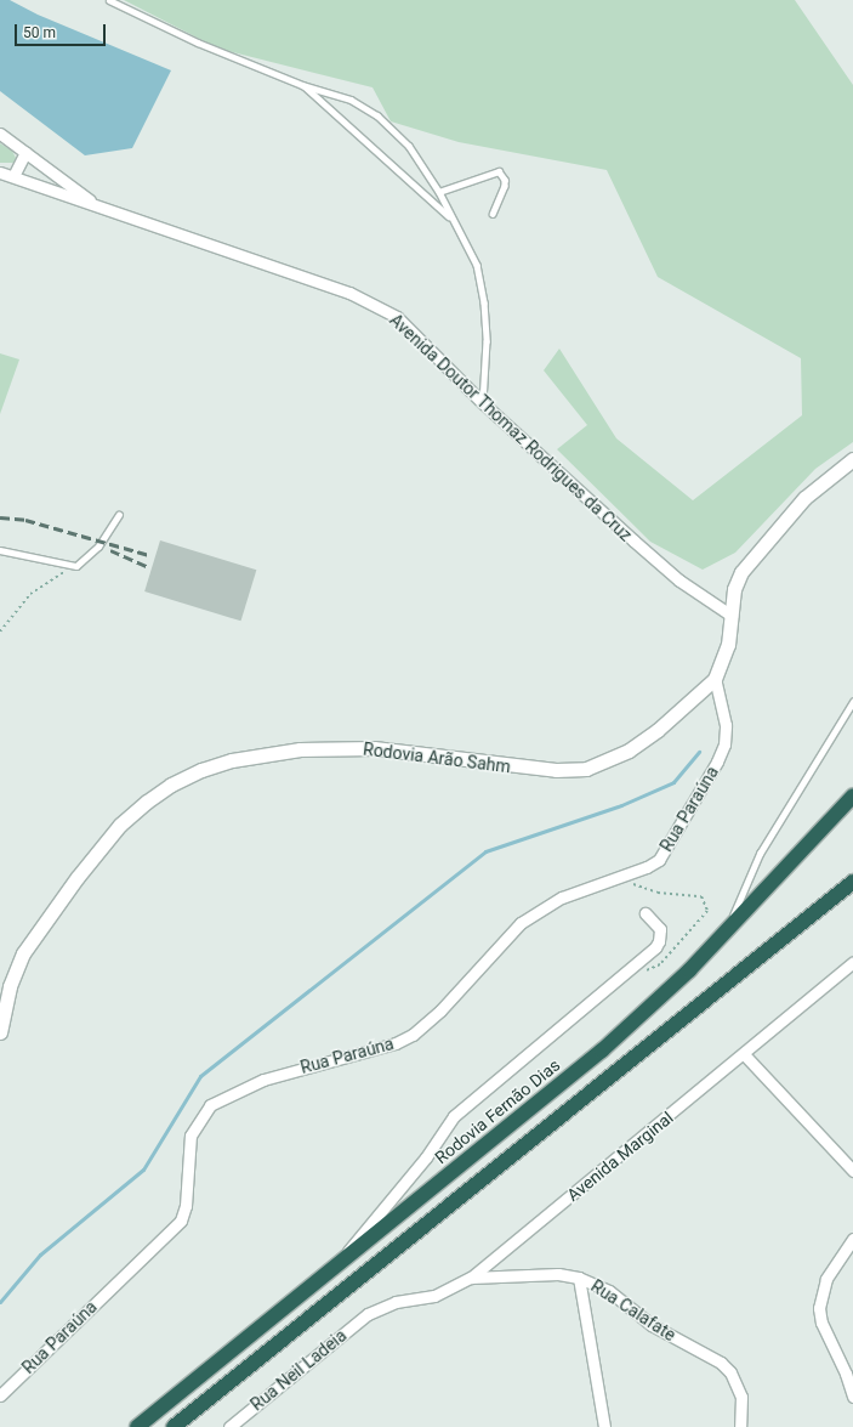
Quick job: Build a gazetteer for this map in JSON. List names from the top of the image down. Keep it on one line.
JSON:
{"streets":{"highway":["Rodovia Fernão Dias"],"street":["Avenida Doutor Thomaz Rodrigues da Cruz","Rodovia Arão Sahm","Rua Paraúna","Avenida Marginal","Rua Calafate","Rua Neil Ladeia"]},"crossings":[["Avenida Doutor Thomaz Rodrigues da Cruz","Rodovia Arão Sahm"],["Rodovia Arão Sahm","Rua Paraúna"],["Avenida Marginal","Rua Calafate"],["Avenida Marginal","Rua Neil Ladeia"]],"scale_bar":"50 m"}
